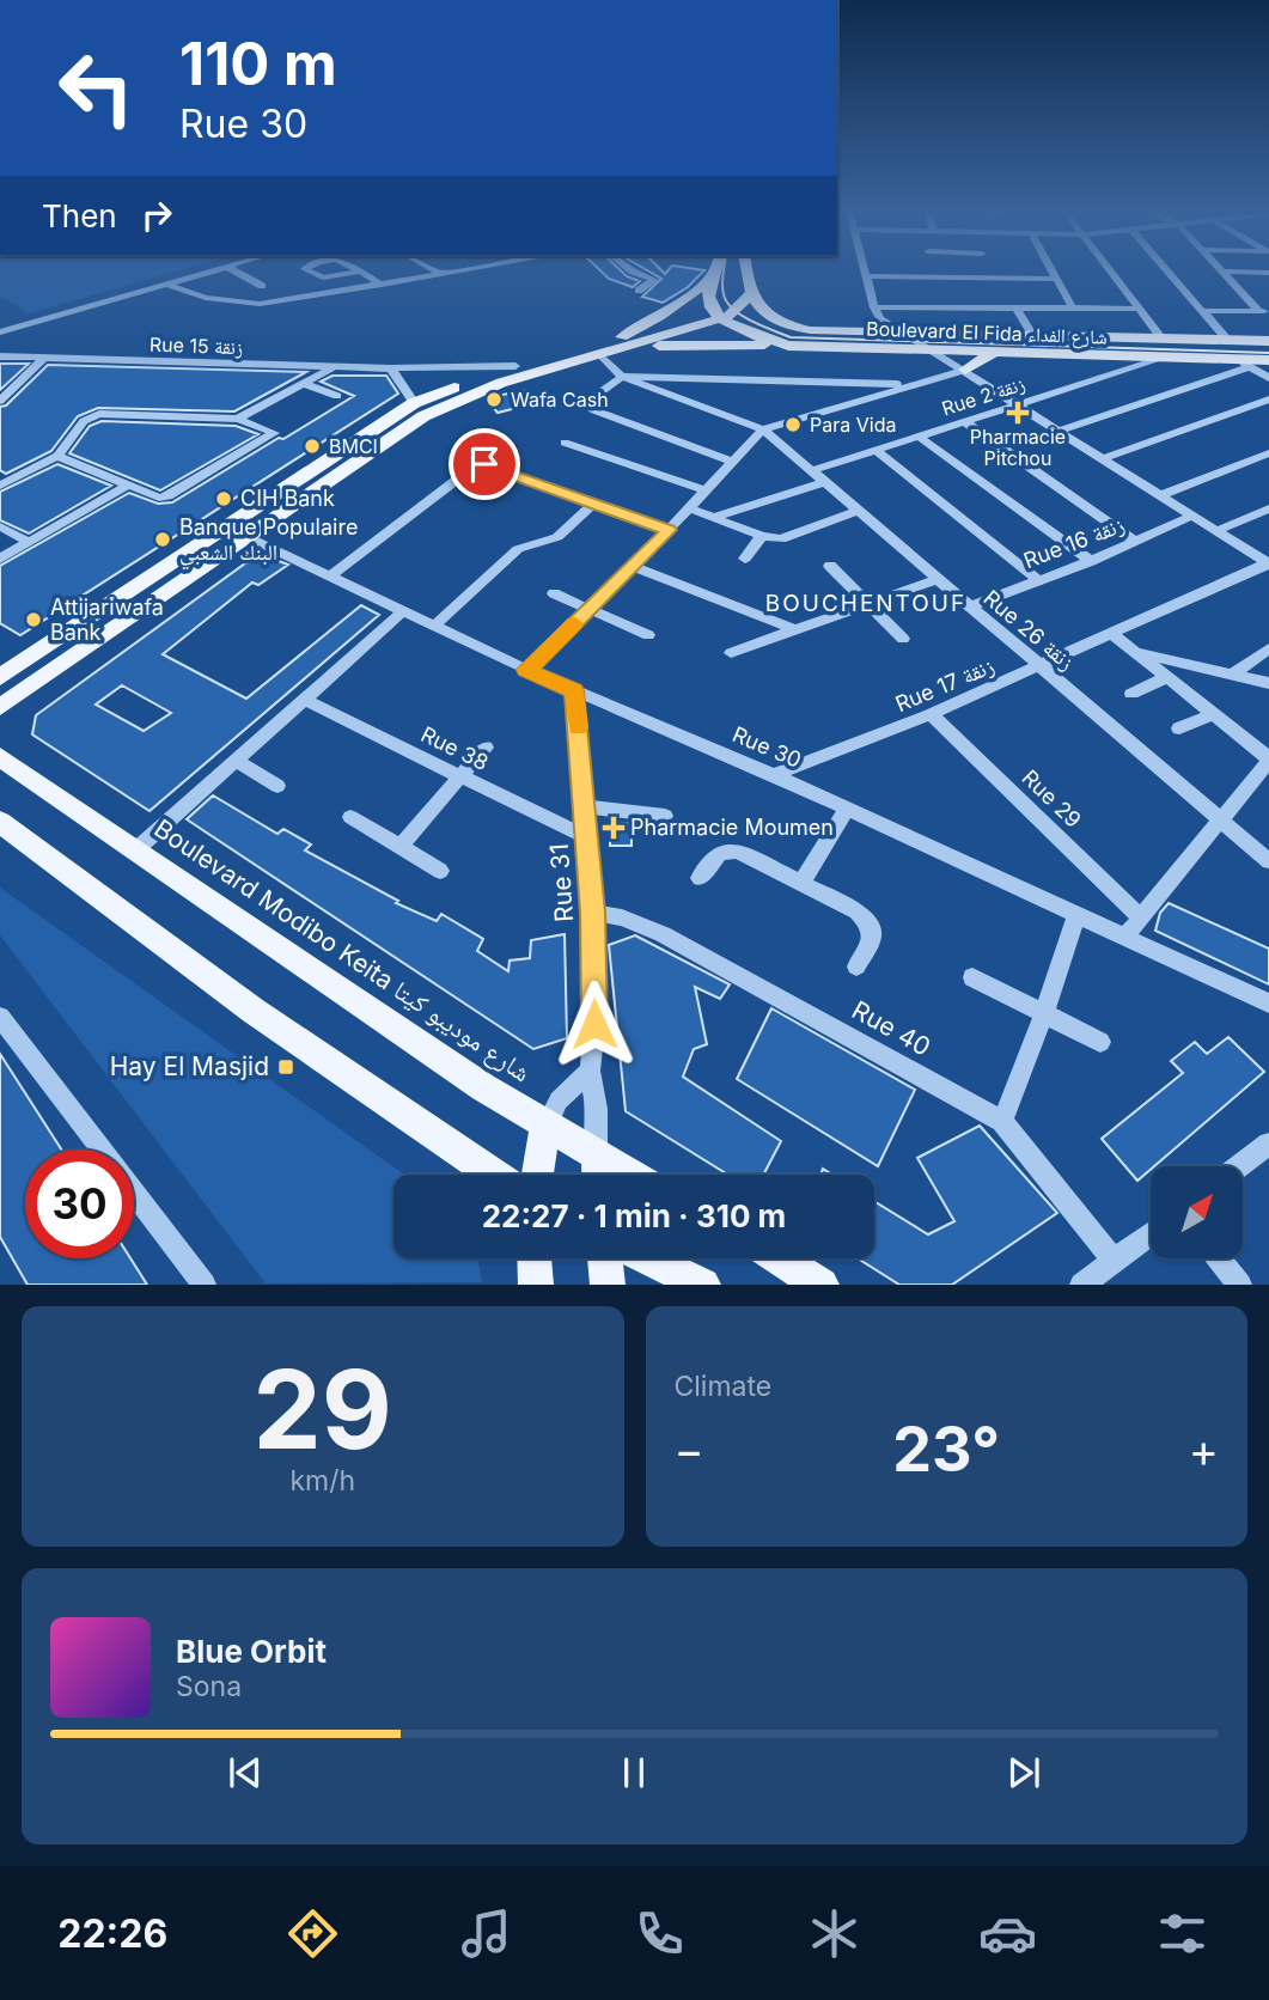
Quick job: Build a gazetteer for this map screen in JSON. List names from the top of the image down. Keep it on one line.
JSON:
{"streets":{"main road":["Boulevard El Fida شارع الفداء","Boulevard Modibo Keita شارع موديبو كيتا"],"street":["Rue 15 زنقة","Rue 2 زنقة","Rue 16 زنقة","Rue 26 زنقة","Rue 17 زنقة","Rue 30","Rue 38","Rue 29","Rue 31","Rue 40"]},"crossings":[["Boulevard El Fida شارع الفداء","Rue 2 زنقة"],["Rue 2 زنقة","Rue 26 زنقة"],["Rue 16 زنقة","Rue 26 زنقة"],["Rue 26 زنقة","Rue 17 زنقة"],["Rue 17 زنقة","Rue 30"],["Rue 17 زنقة","Rue 29"],["Rue 30","Rue 31"],["Rue 38","Rue 31"],["Rue 31","Boulevard Modibo Keita شارع موديبو كيتا"],["Rue 31","Rue 40"]],"districts":["BOUCHENTOUF"],"places":{"other":["Wafa Cash","Para Vida","BMCI","CIH Bank","Banque Populaire البنك الشعبي","Attijariwafa Bank"],"health":["Pharmacie Pitchou","Pharmacie Moumen"],"transit":["Hay El Masjid"]},"north":"top right","page":{"turn":["110 m","Rue 30"],"then":"Then","limit":"30","trip":"22:27 · 1 min · 310 m","tile":[["29","km/h"],"Climate"],"heat":["−","23°","+"],"song":["Blue Orbit","Sona"],"tabs":"22:26"}}
